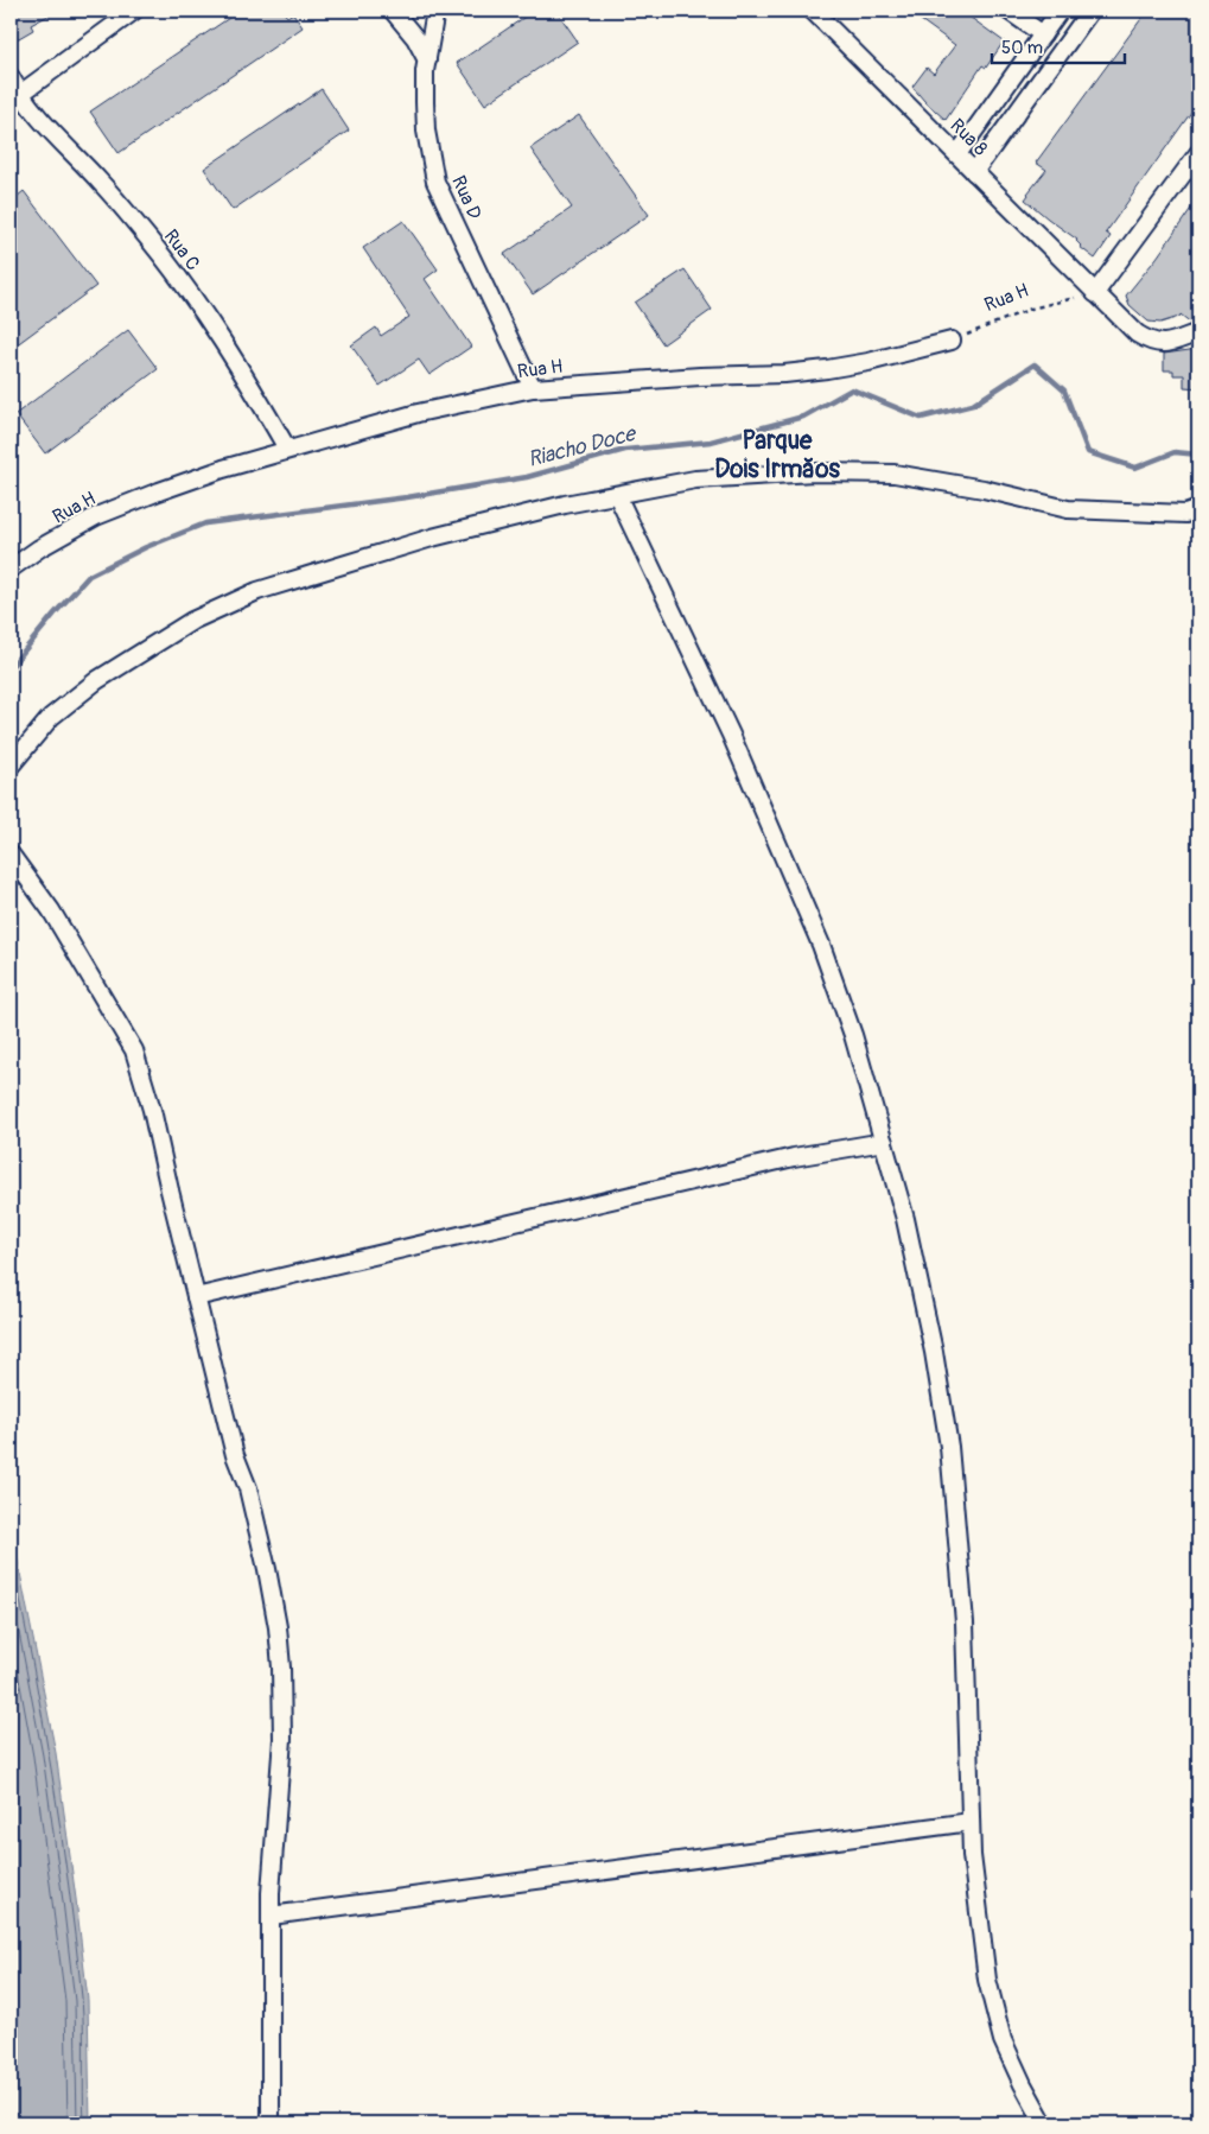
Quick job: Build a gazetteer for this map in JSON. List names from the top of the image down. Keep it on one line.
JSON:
{"streets":{"street":["Rua 8","Rua D","Rua C","Rua H"]},"crossings":[["Rua 8","Rua H"],["Rua D","Rua H"],["Rua C","Rua H"]],"districts":["Parque Dois Irmăos"],"water":["Riacho Doce"],"scale_bar":"50 m"}
